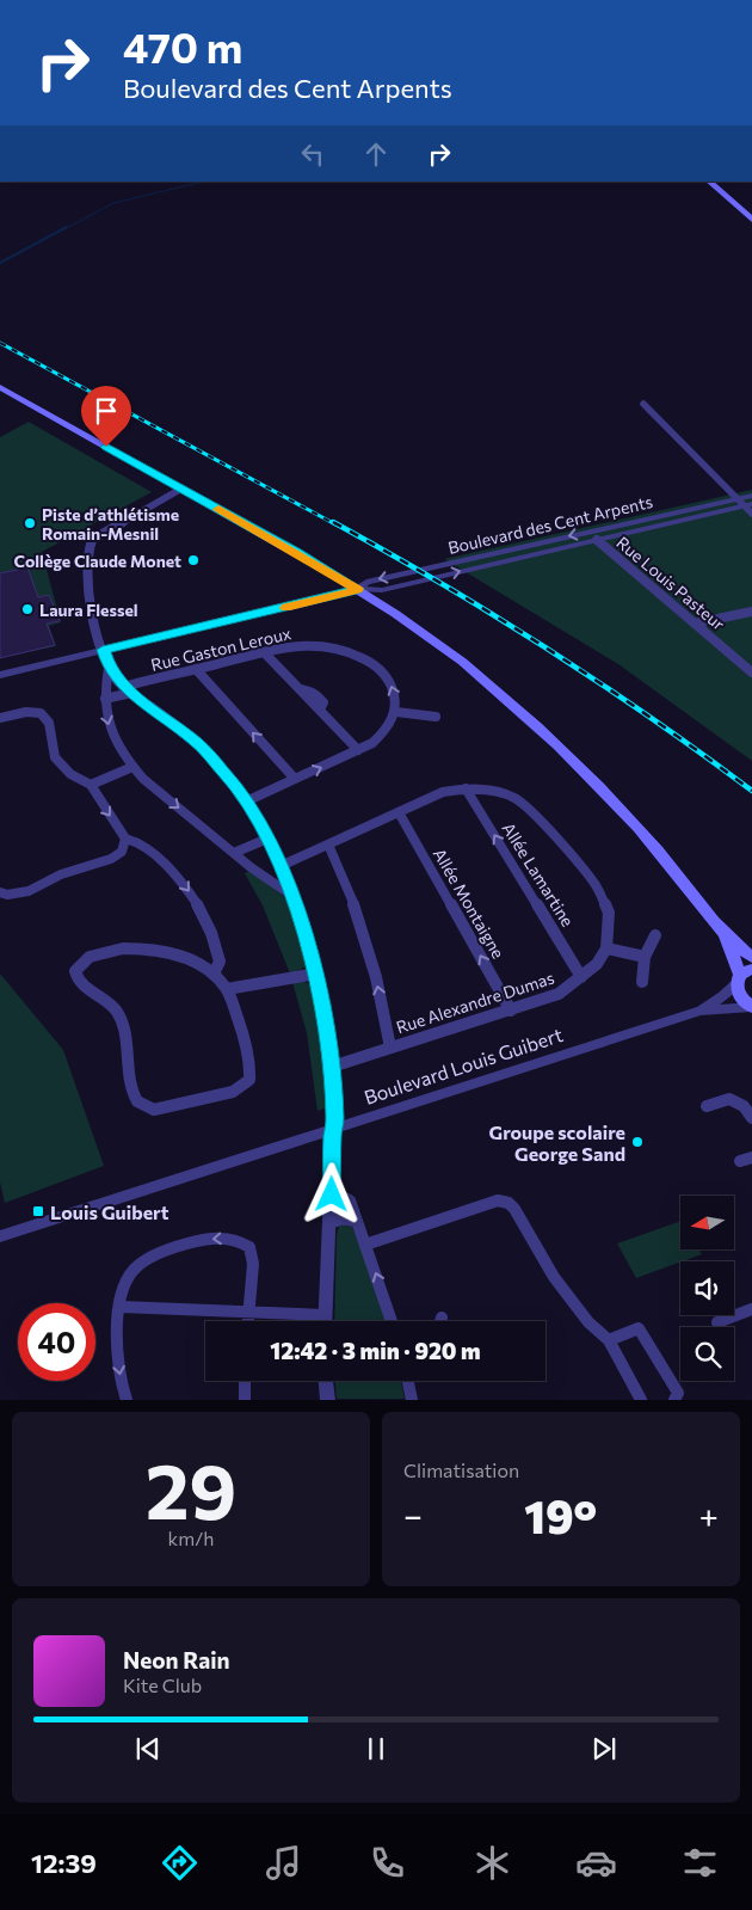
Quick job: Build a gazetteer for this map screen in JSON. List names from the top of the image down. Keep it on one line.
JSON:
{"streets":{"street":["Boulevard des Cent Arpents","Rue Louis Pasteur","Rue Gaston Leroux","Allée Lamartine","Allée Montaigne","Rue Alexandre Dumas","Boulevard Louis Guibert"]},"crossings":[["Boulevard des Cent Arpents","Rue Louis Pasteur"],["Allée Lamartine","Rue Alexandre Dumas"],["Allée Montaigne","Rue Alexandre Dumas"]],"one_way":["Allée Lamartine","Allée Montaigne"],"places":{"other":["Piste d’athlétisme Romain-Mesnil","Collège Claude Monet","Laura Flessel","Groupe scolaire George Sand"],"transit":["Louis Guibert"]},"north":"left","page":{"turn":["470 m","Boulevard des Cent Arpents"],"limit":"40","trip":"12:42 · 3 min · 920 m","tile":[["29","km/h"],"Climatisation"],"heat":["−","19°","+"],"song":["Neon Rain","Kite Club"],"tabs":"12:39"}}
